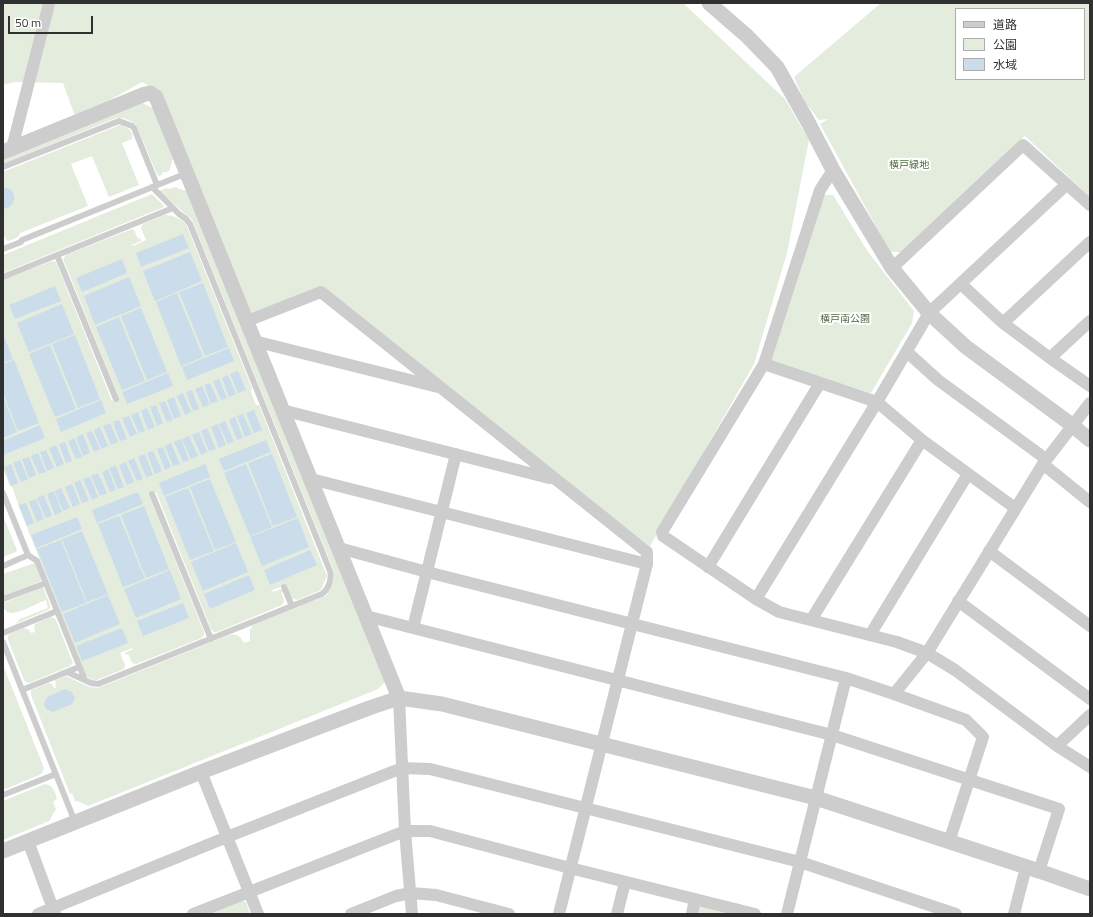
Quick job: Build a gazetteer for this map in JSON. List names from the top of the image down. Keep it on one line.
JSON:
{"parks":["横戸緑地","横戸南公園"],"legend":["道路","公園","水域"],"scale_bar":"50 m"}
